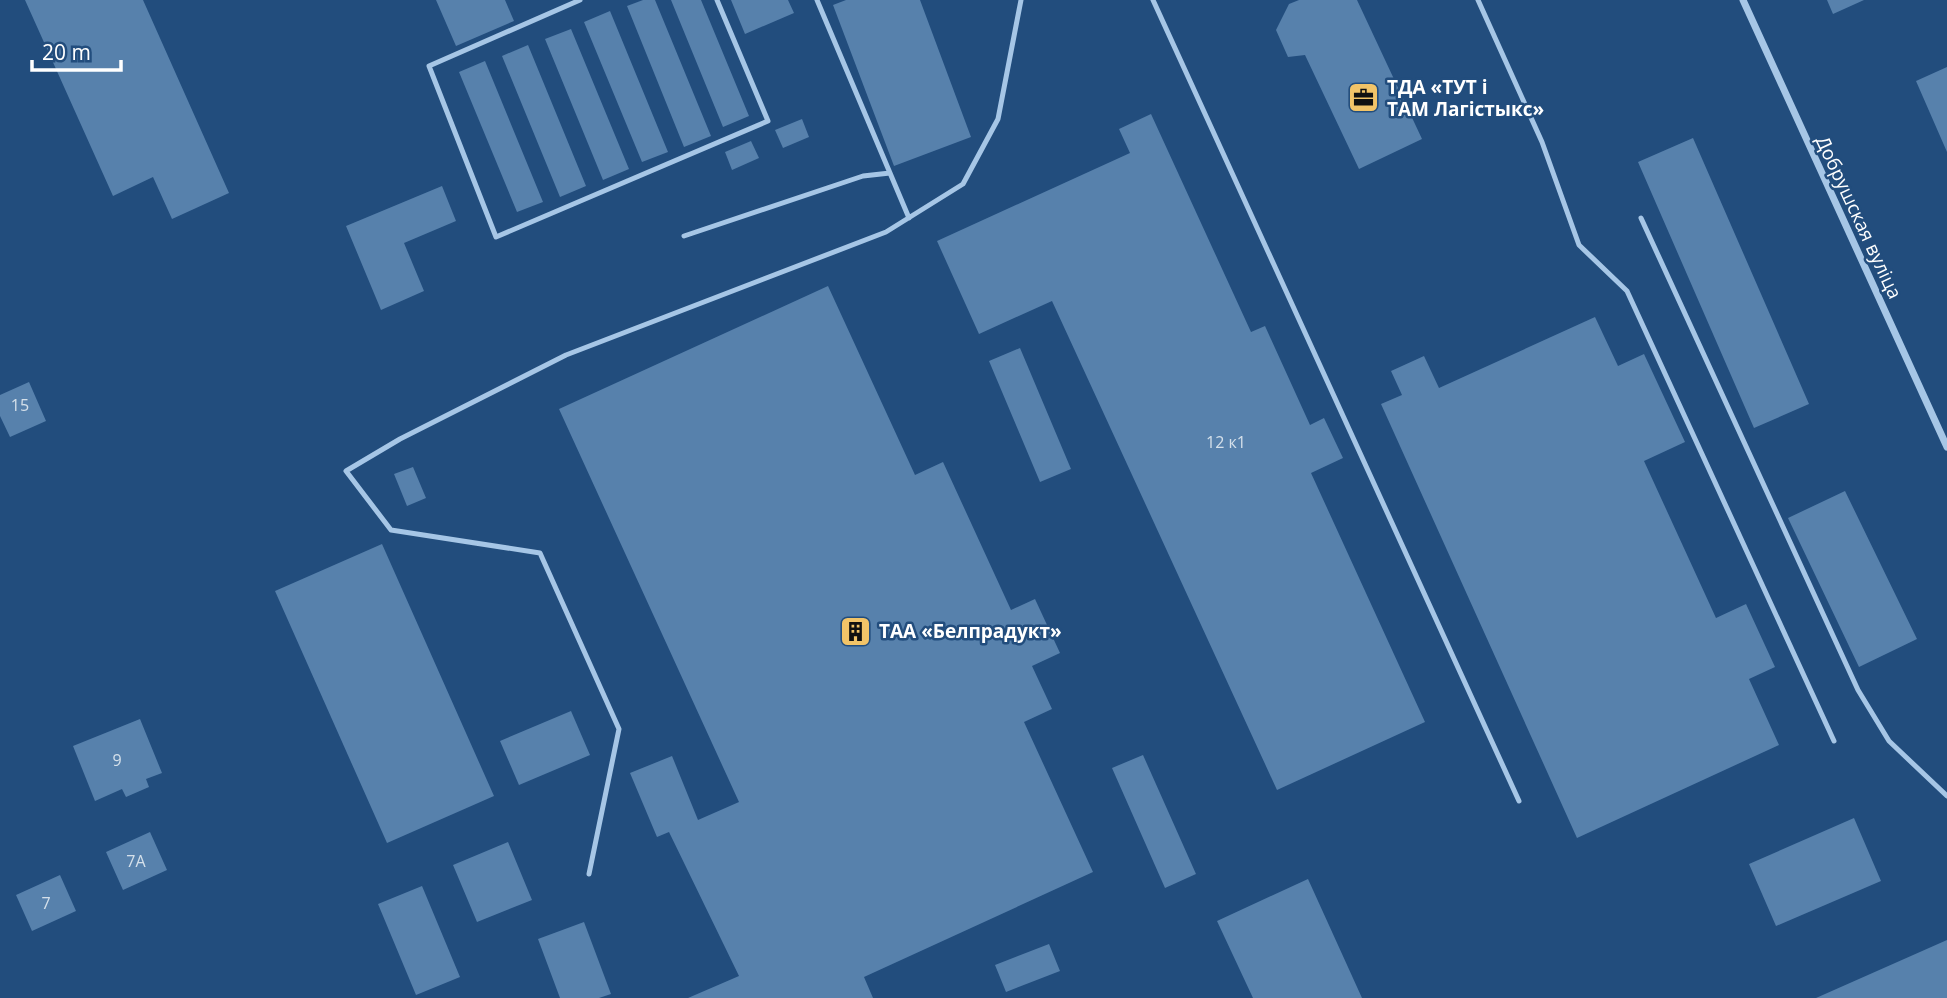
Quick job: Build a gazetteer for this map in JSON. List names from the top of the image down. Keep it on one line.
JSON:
{"streets":{"street":["Добрушская вуліца"]},"places":{"office":["ТДА «ТУТ і ТАМ Лагістыкс»"],"building":["ТАА «Белпрадукт»"]},"house_numbers":["15","12 к1","9","7А","7"],"scale_bar":"20 m"}
